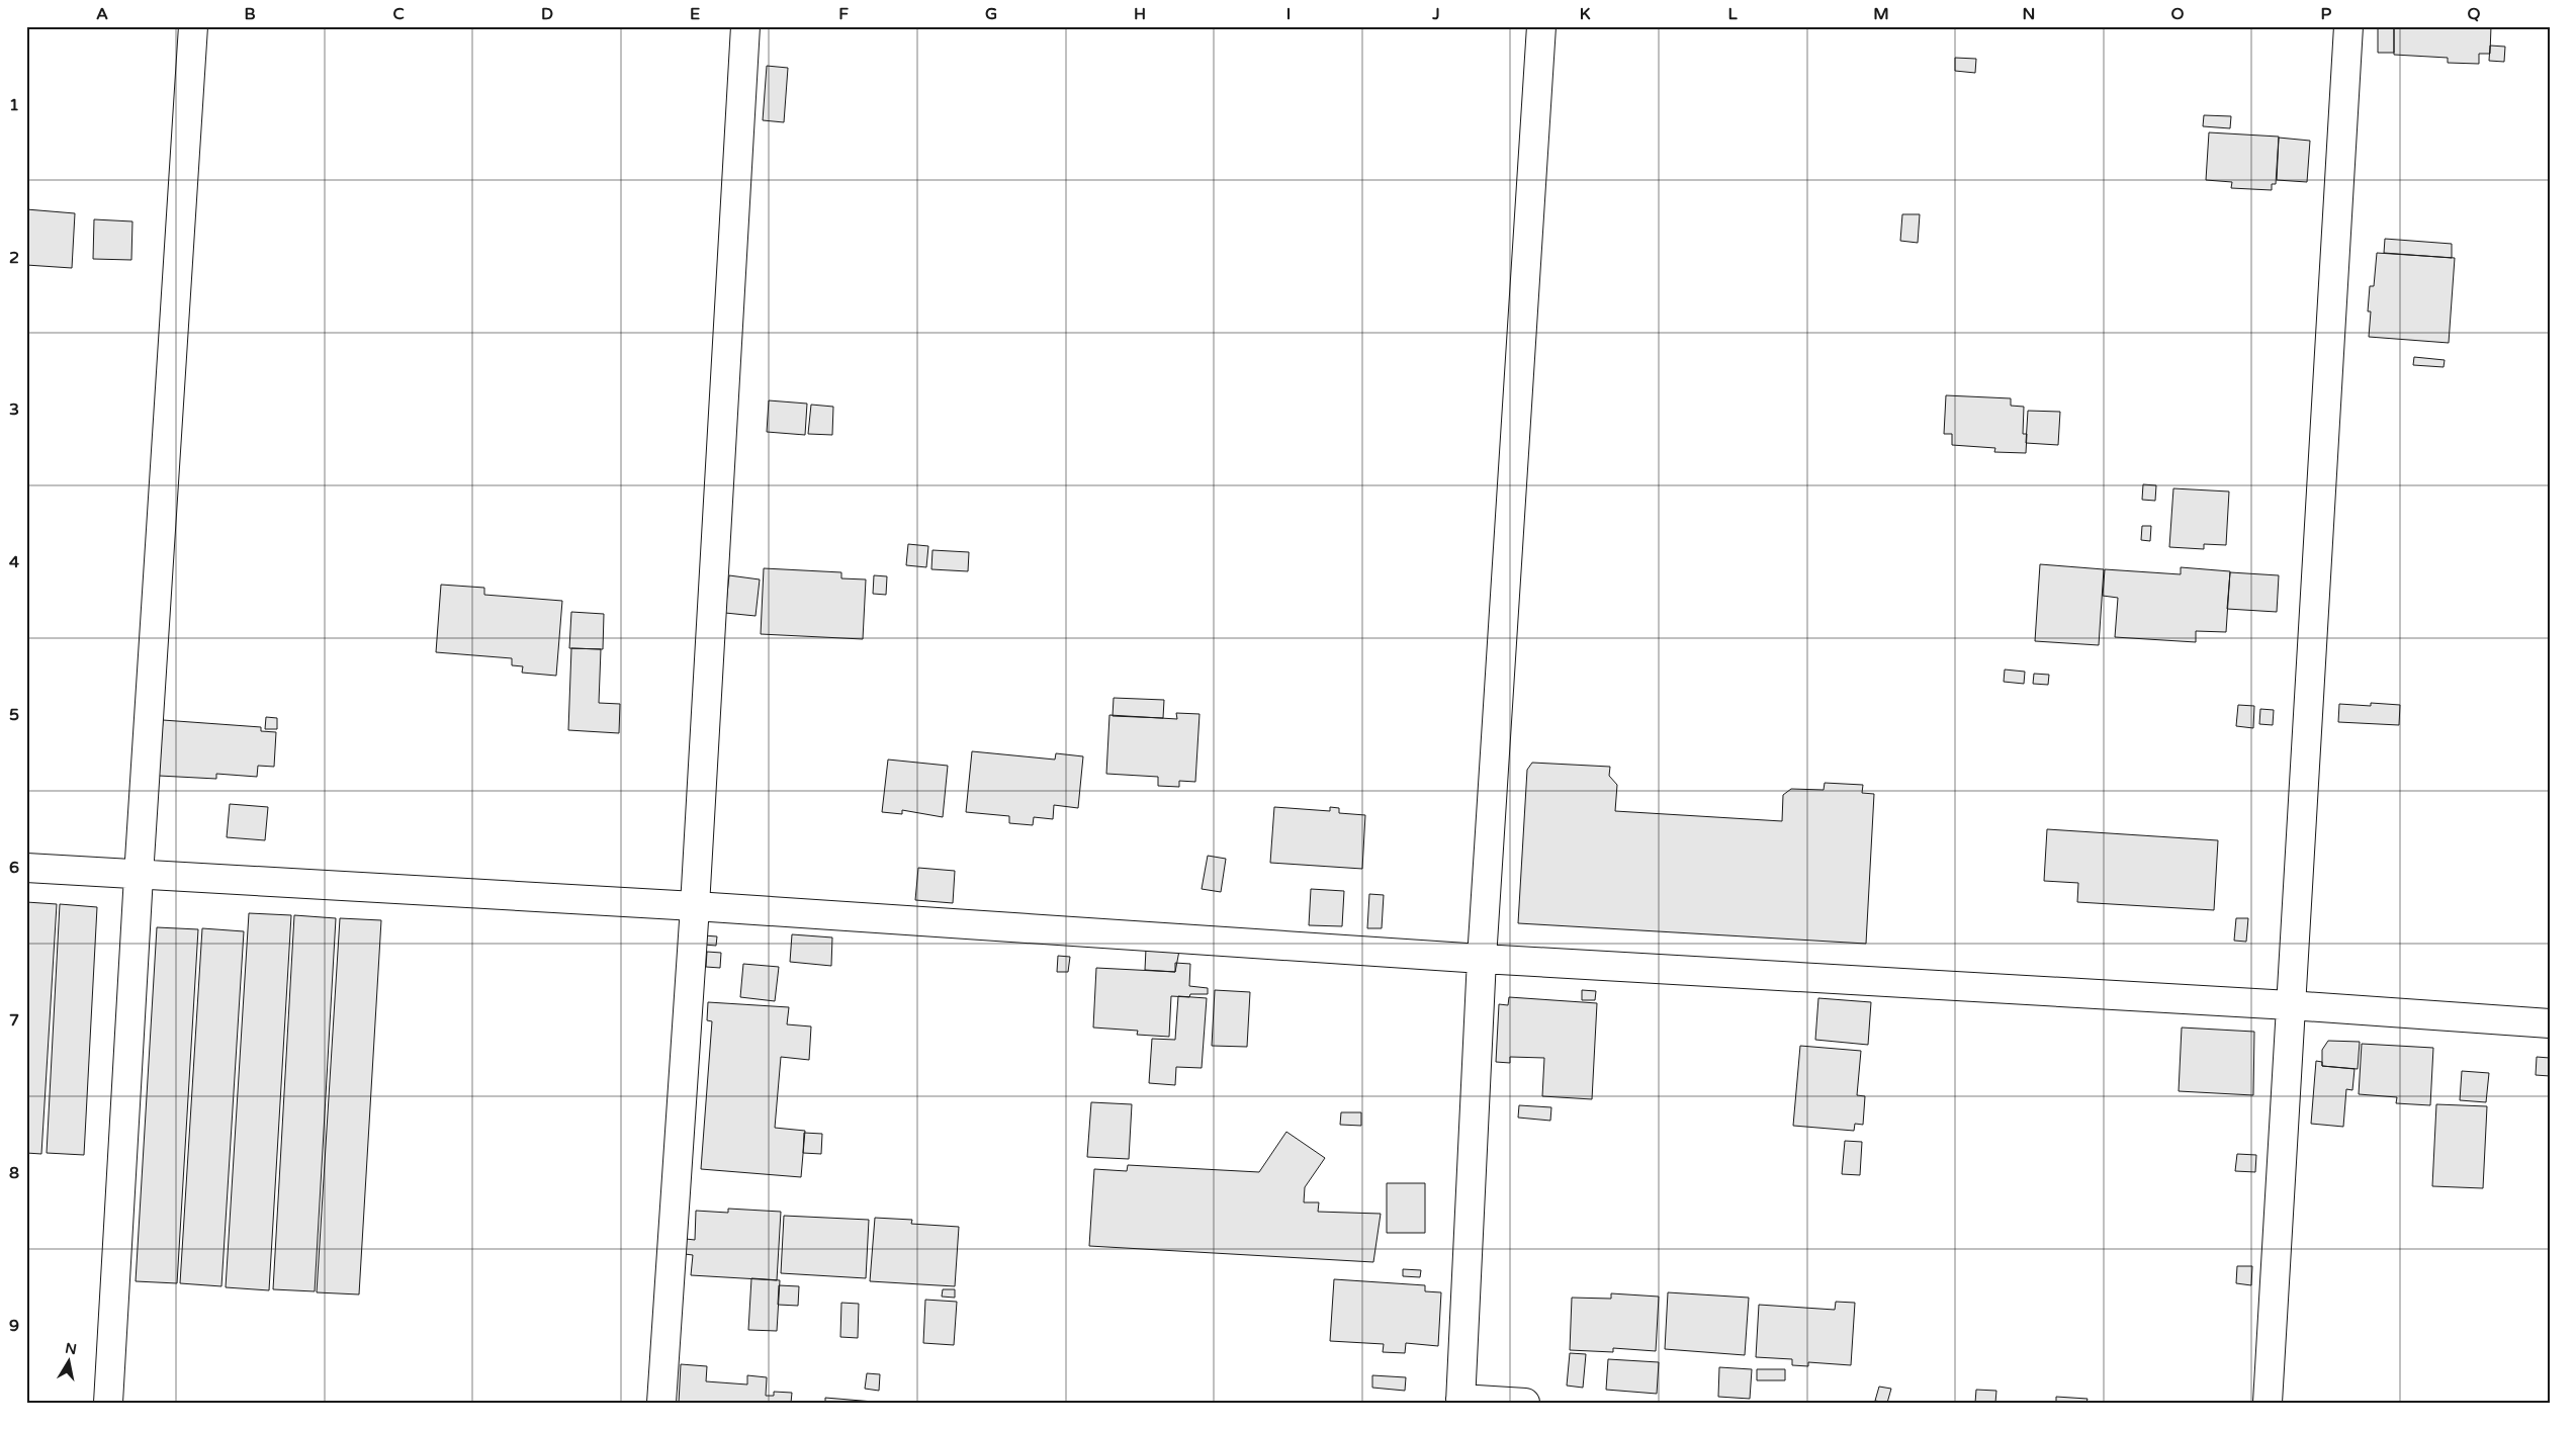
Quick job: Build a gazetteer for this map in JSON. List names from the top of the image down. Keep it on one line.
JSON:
{"north":"top","grid":{"columns":["A","B","C","D","E","F","G","H","I","J","K","L","M","N","O","P","Q"],"rows":["1","2","3","4","5","6","7","8","9"]}}
